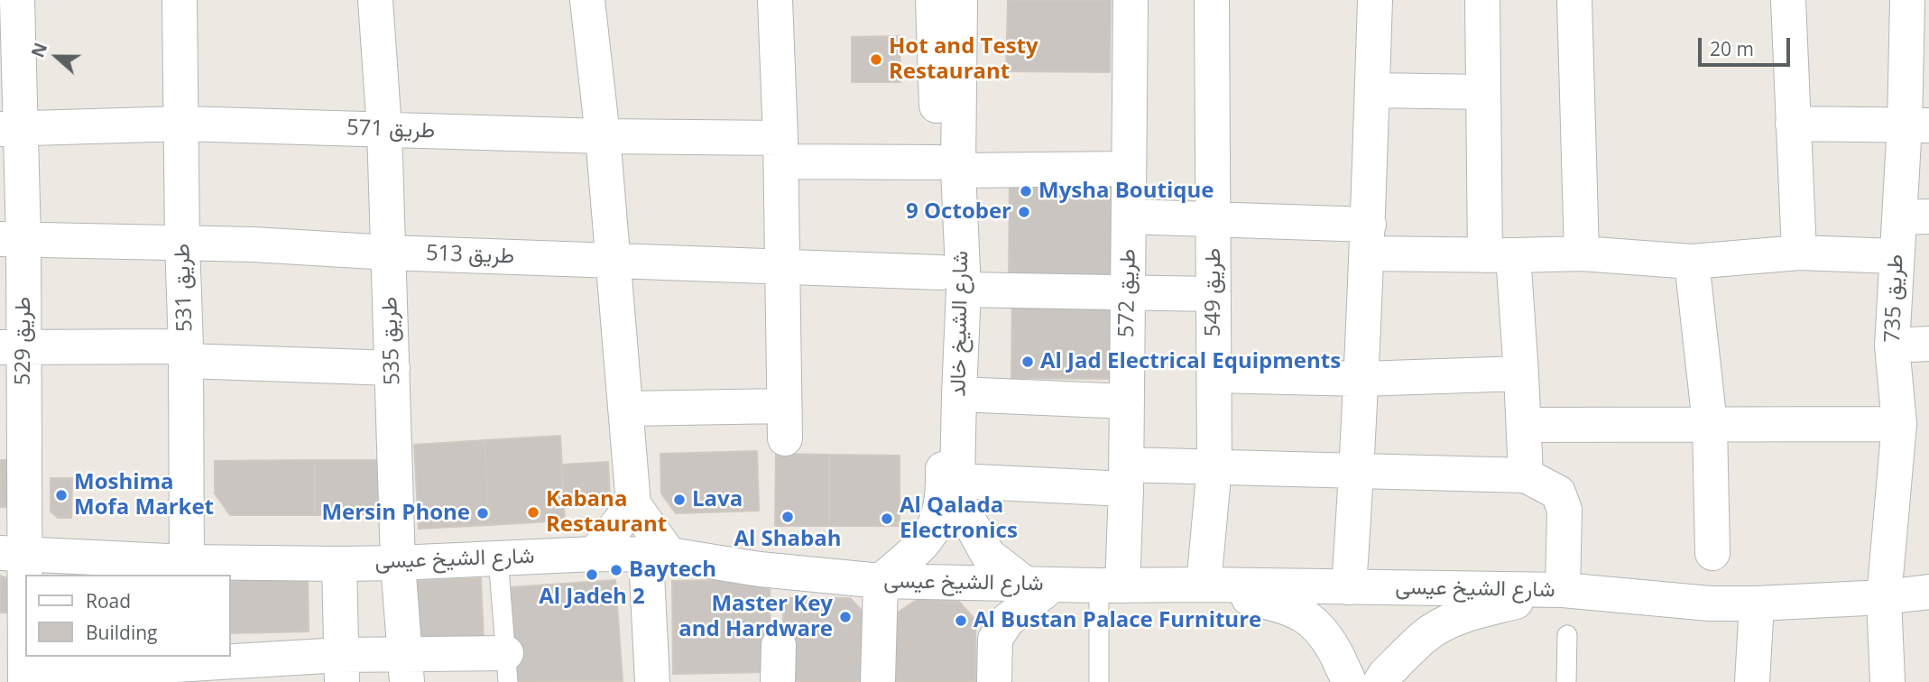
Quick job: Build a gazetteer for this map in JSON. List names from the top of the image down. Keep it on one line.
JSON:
{"streets":{"street":["طريق 571","طريق 513","طريق 531","طريق 549","طريق 572","طريق 735","شارع الشيخ خالد","طريق 529","طريق 535","شارع الشيخ عيسى"]},"crossings":[["طريق 571","طريق 531"],["طريق 571","طريق 572"],["طريق 571","شارع الشيخ خالد"],["طريق 571","طريق 529"],["طريق 571","طريق 535"],["طريق 513","طريق 531"],["طريق 513","طريق 549"],["طريق 513","طريق 572"],["طريق 513","شارع الشيخ خالد"],["طريق 513","طريق 529"],["طريق 513","طريق 535"],["طريق 531","شارع الشيخ عيسى"],["طريق 549","شارع الشيخ عيسى"],["طريق 572","شارع الشيخ عيسى"],["طريق 735","شارع الشيخ عيسى"],["شارع الشيخ خالد","شارع الشيخ عيسى"],["طريق 529","شارع الشيخ عيسى"],["طريق 535","شارع الشيخ عيسى"]],"places":["Hot and Testy Restaurant","Mysha Boutique","9 October","Al Jad Electrical Equipments","Moshima Mofa Market","Lava","Kabana Restaurant","Mersin Phone","Al Shabah","Al Qalada Electronics","Baytech","Al Jadeh 2","Master Key and Hardware","Al Bustan Palace Furniture"],"legend":["Road","Building"],"scale_bar":"20 m","north":"left"}
